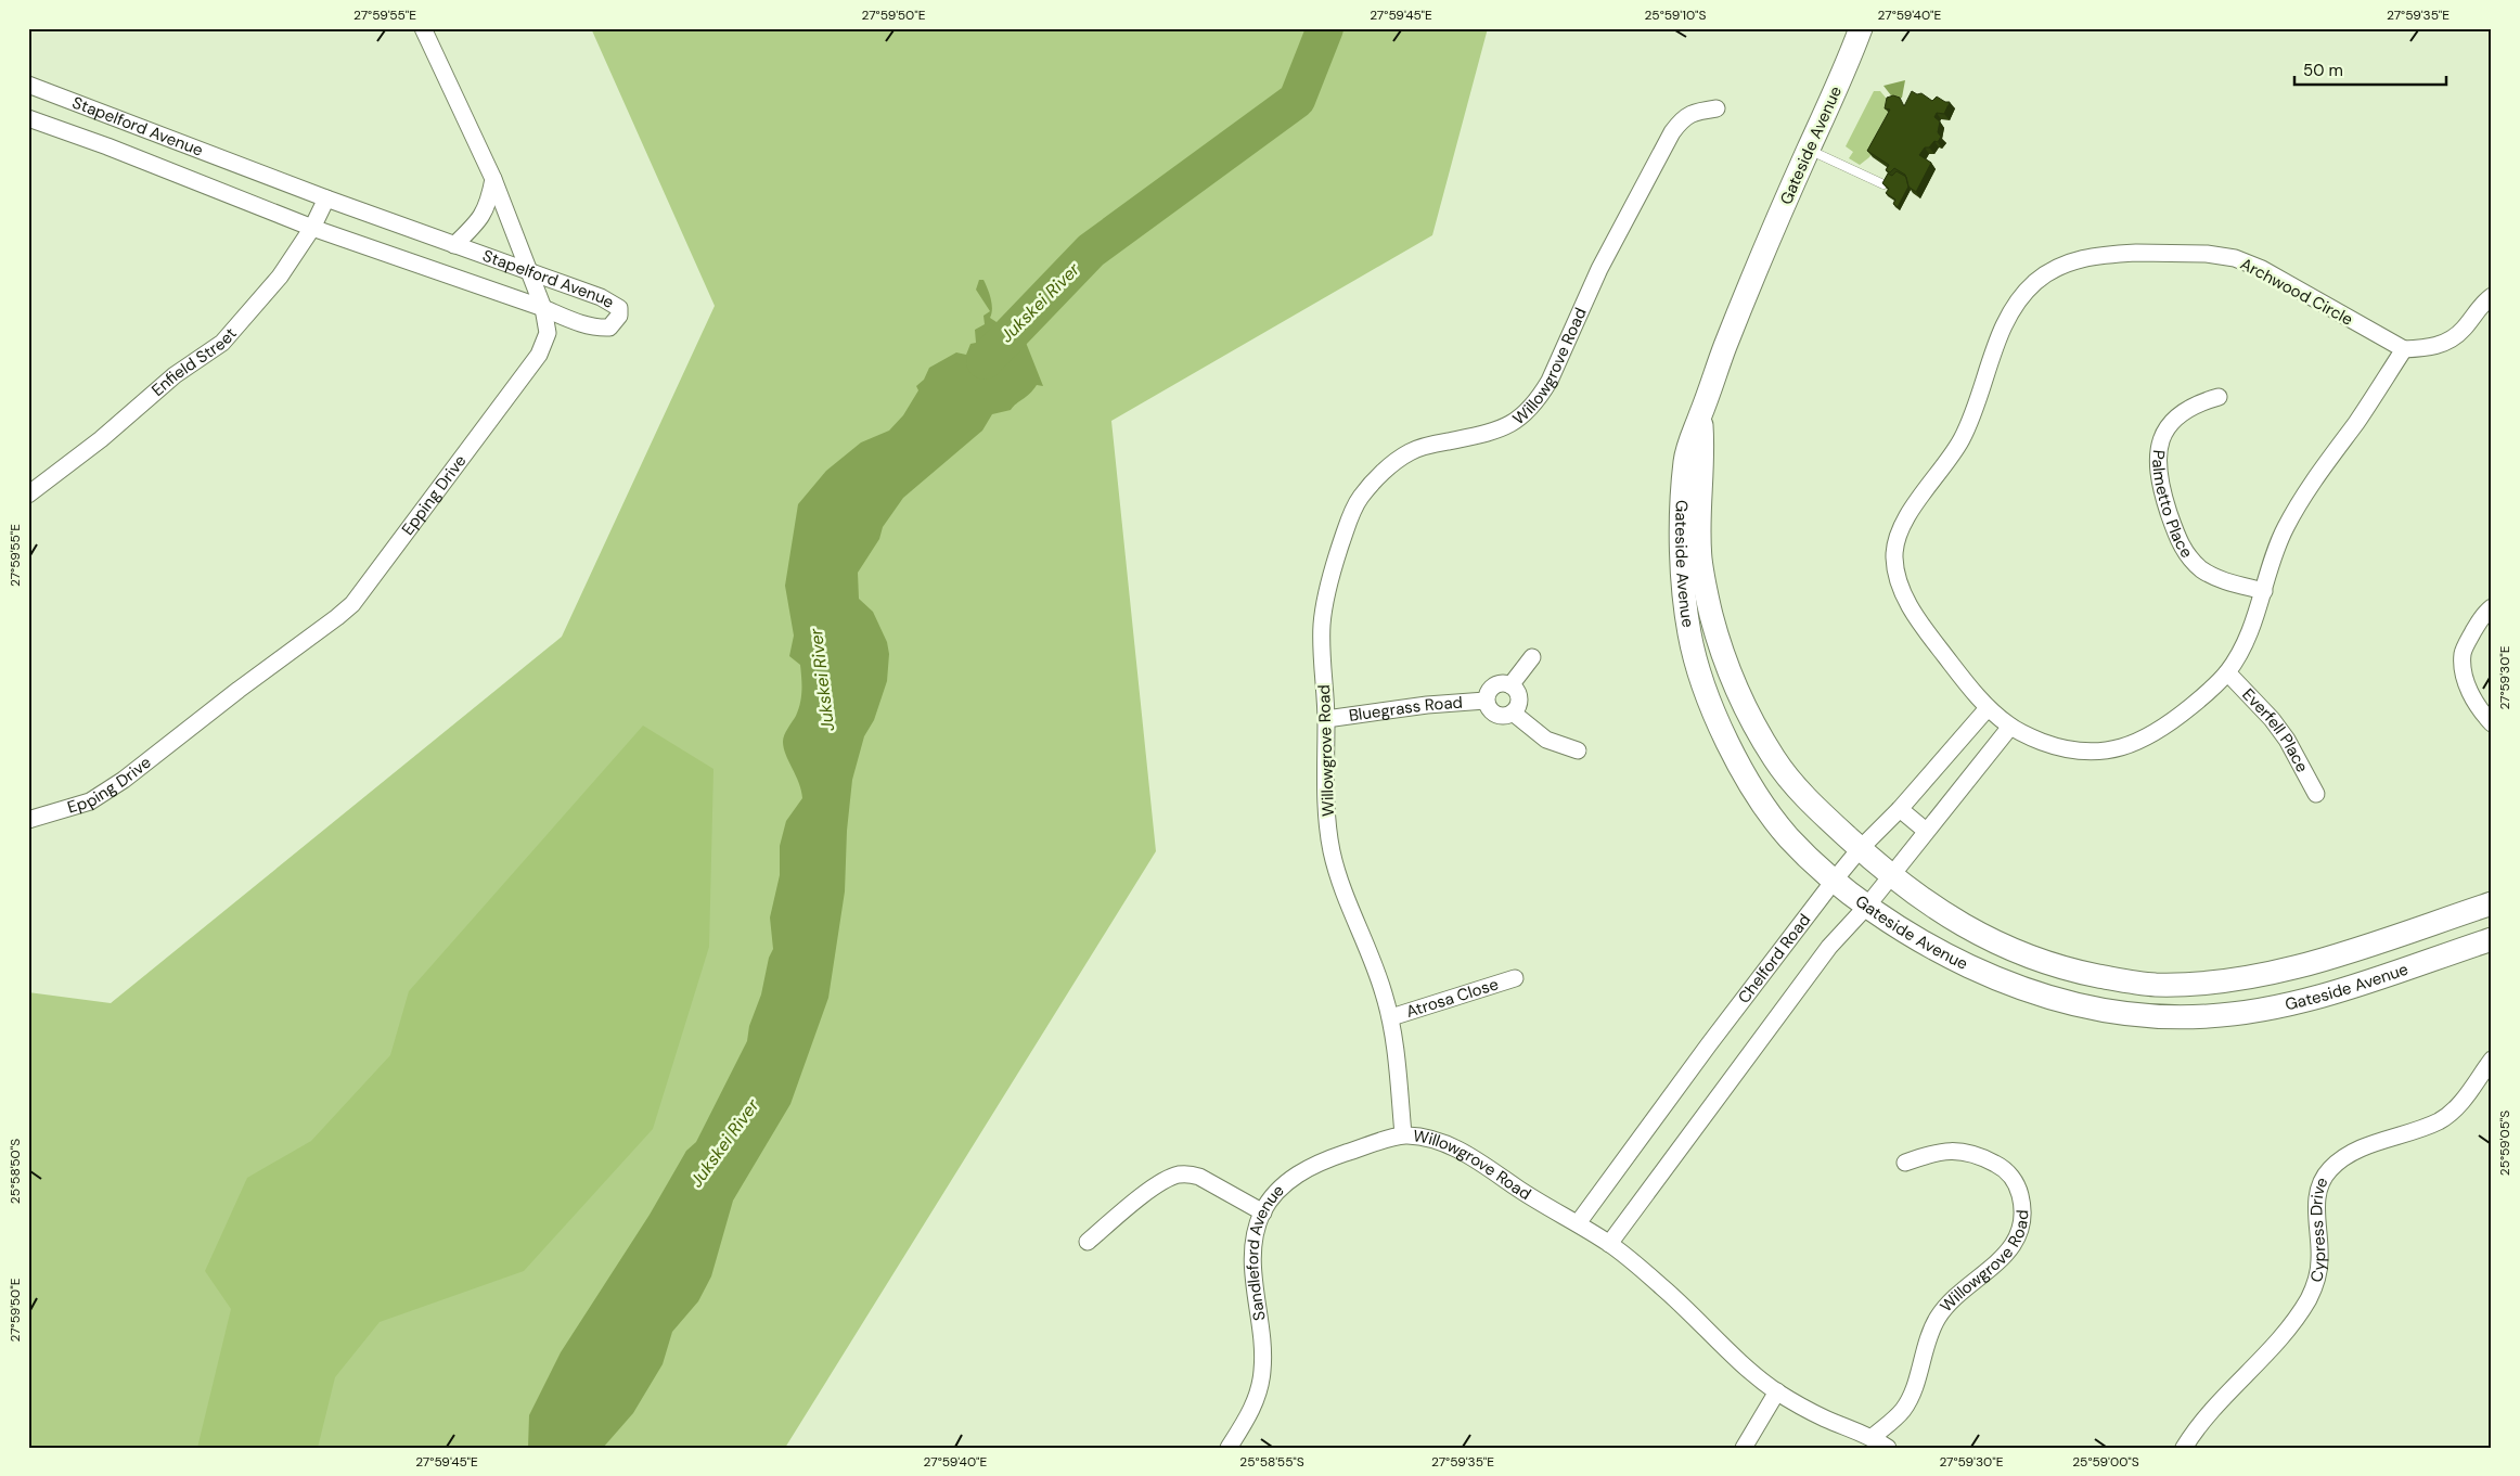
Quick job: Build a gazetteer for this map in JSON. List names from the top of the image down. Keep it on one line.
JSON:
{"streets":{"street":["Stapelford Avenue","Gateside Avenue","Archwood Circle","Enfield Street","Willowgrove Road","Epping Drive","Palmetto Place","Bluegrass Road","Everfell Place","Chelford Road","Atrosa Close","Cypress Drive","Sandleford Avenue"]},"crossings":[["Stapelford Avenue","Enfield Street"],["Stapelford Avenue","Epping Drive"],["Gateside Avenue","Chelford Road"],["Archwood Circle","Palmetto Place"],["Archwood Circle","Everfell Place"],["Archwood Circle","Chelford Road"],["Willowgrove Road","Bluegrass Road"],["Willowgrove Road","Chelford Road"],["Willowgrove Road","Atrosa Close"],["Willowgrove Road","Sandleford Avenue"]],"water":["Jukskei River"],"scale_bar":"50 m","coordinates":["27°59'55\"E","27°59'50\"E","27°59'45\"E","25°59'10\"S","27°59'40\"E","27°59'35\"E","27°59'30\"E","25°59'05\"S","25°58'50\"S","25°58'55\"S","25°59'00\"S"]}
